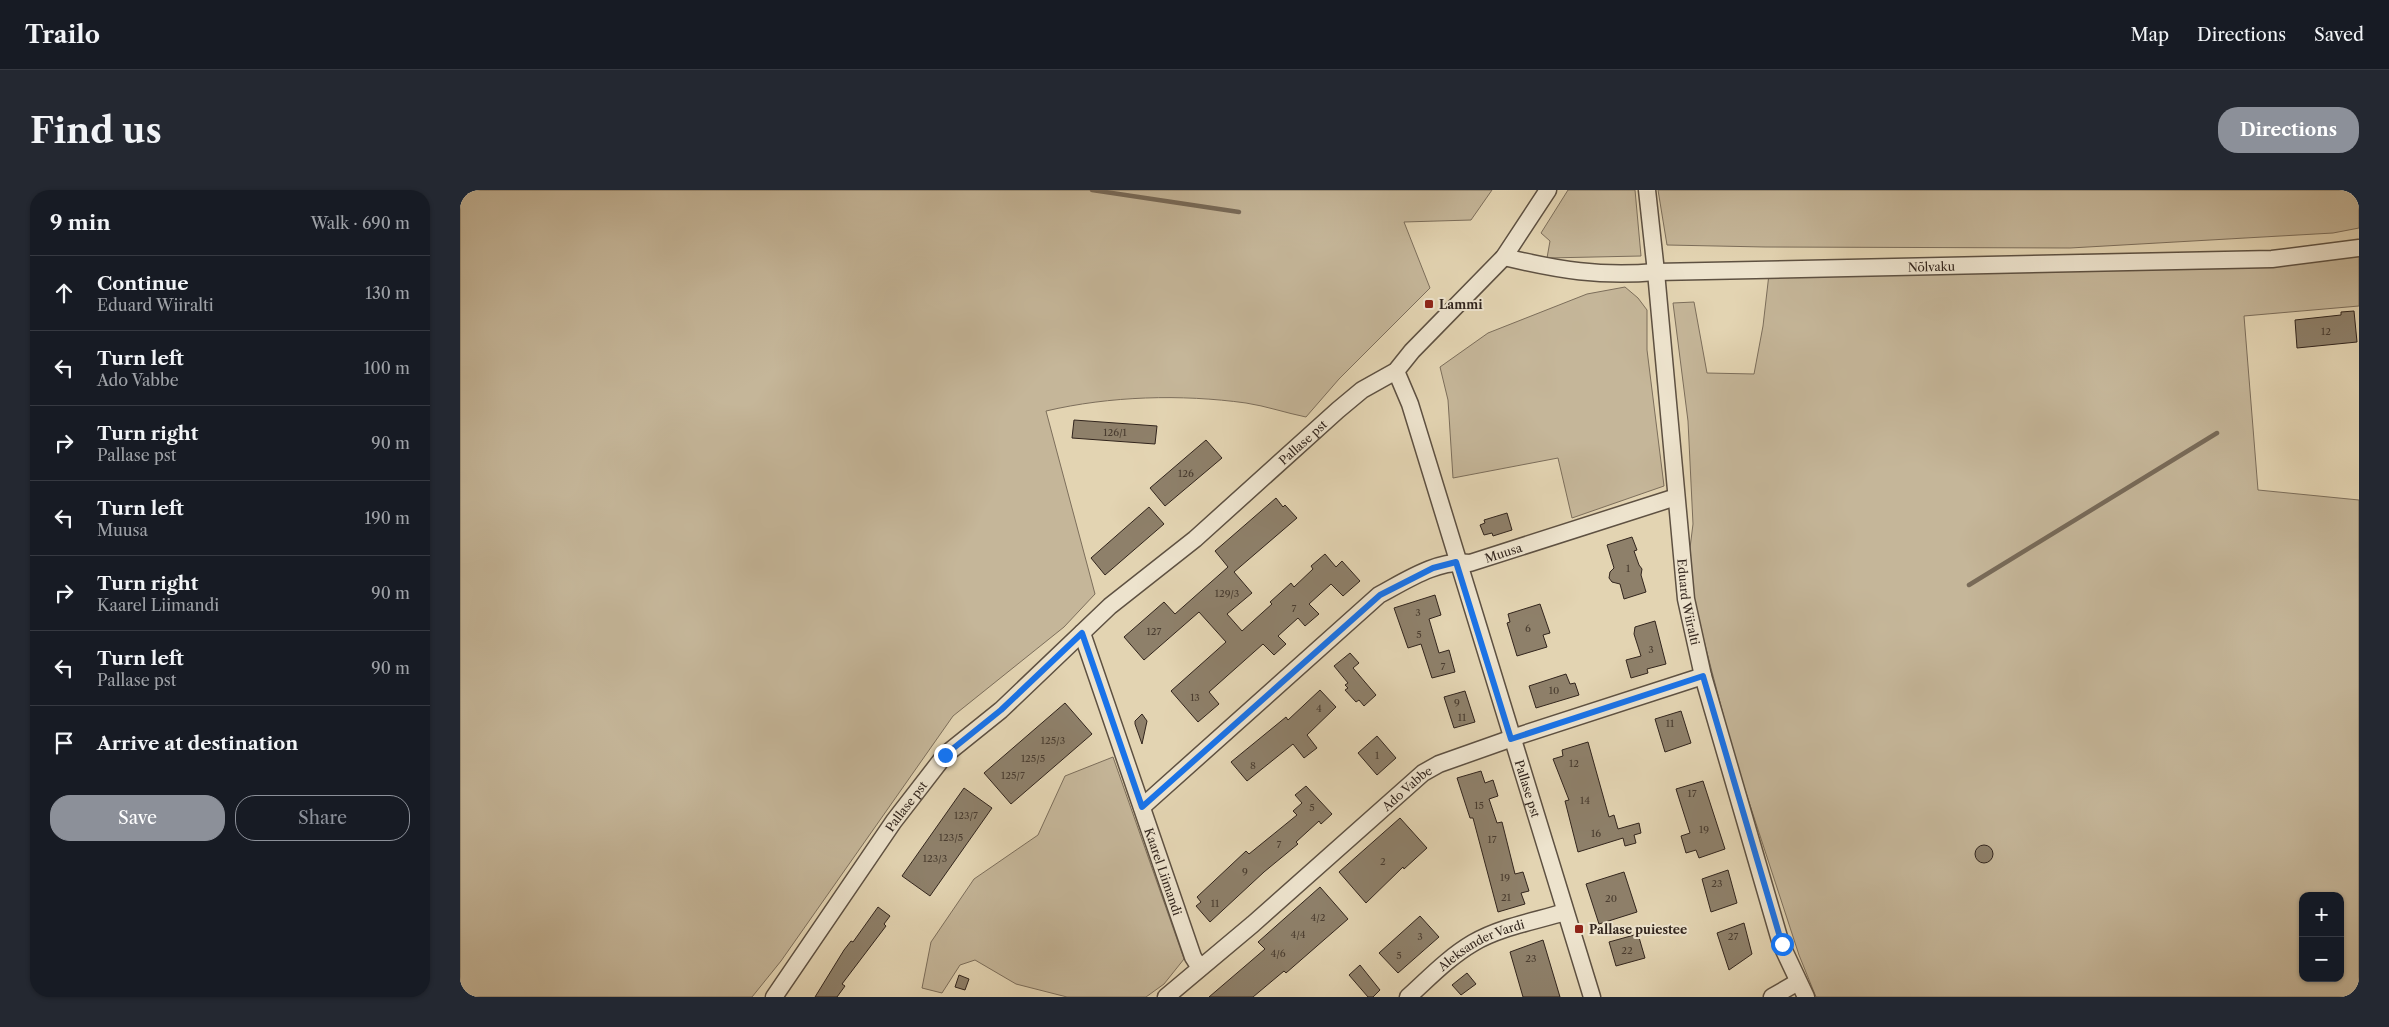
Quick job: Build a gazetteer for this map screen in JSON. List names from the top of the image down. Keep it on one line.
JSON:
{"streets":{"street":["Nõlvaku","Pallase pst","Muusa","Eduard Wiiralti","Ado Vabbe","Kaarel Liimandi","Aleksander Vardi"]},"crossings":[["Nõlvaku","Eduard Wiiralti"],["Pallase pst","Muusa"],["Pallase pst","Ado Vabbe"],["Pallase pst","Kaarel Liimandi"],["Pallase pst","Aleksander Vardi"],["Muusa","Eduard Wiiralti"],["Muusa","Kaarel Liimandi"],["Eduard Wiiralti","Ado Vabbe"],["Ado Vabbe","Kaarel Liimandi"]],"places":{"transit":["Lammi","Pallase puiestee"]},"house_numbers":["12","126/1","126","1","129/3","7","3","6","127","5","3","7","10","13","9","4","11","11","125/3","1","125/5","12","8","125/7","17","14","15","5","123/7","19","16","123/5","17","7","123/3","2","9","19","23","21","20","11","4/2","4/4","3","27","22","4/6","5","23"],"page":{"header":"Trailo","nav":["Map","Directions","Saved"],"buttons":["Directions",["Save","Share"]],"title":"Find us","heading":["9 min","Walk · 690 m"],"list":[["Continue","Eduard Wiiralti","130 m"],["Turn left","Ado Vabbe","100 m"],["Turn right","Pallase pst","90 m"],["Turn left","Muusa","190 m"],["Turn right","Kaarel Liimandi","90 m"],["Turn left","Pallase pst","90 m"],"Arrive at destination"],"map_buttons":["+","−"]}}
